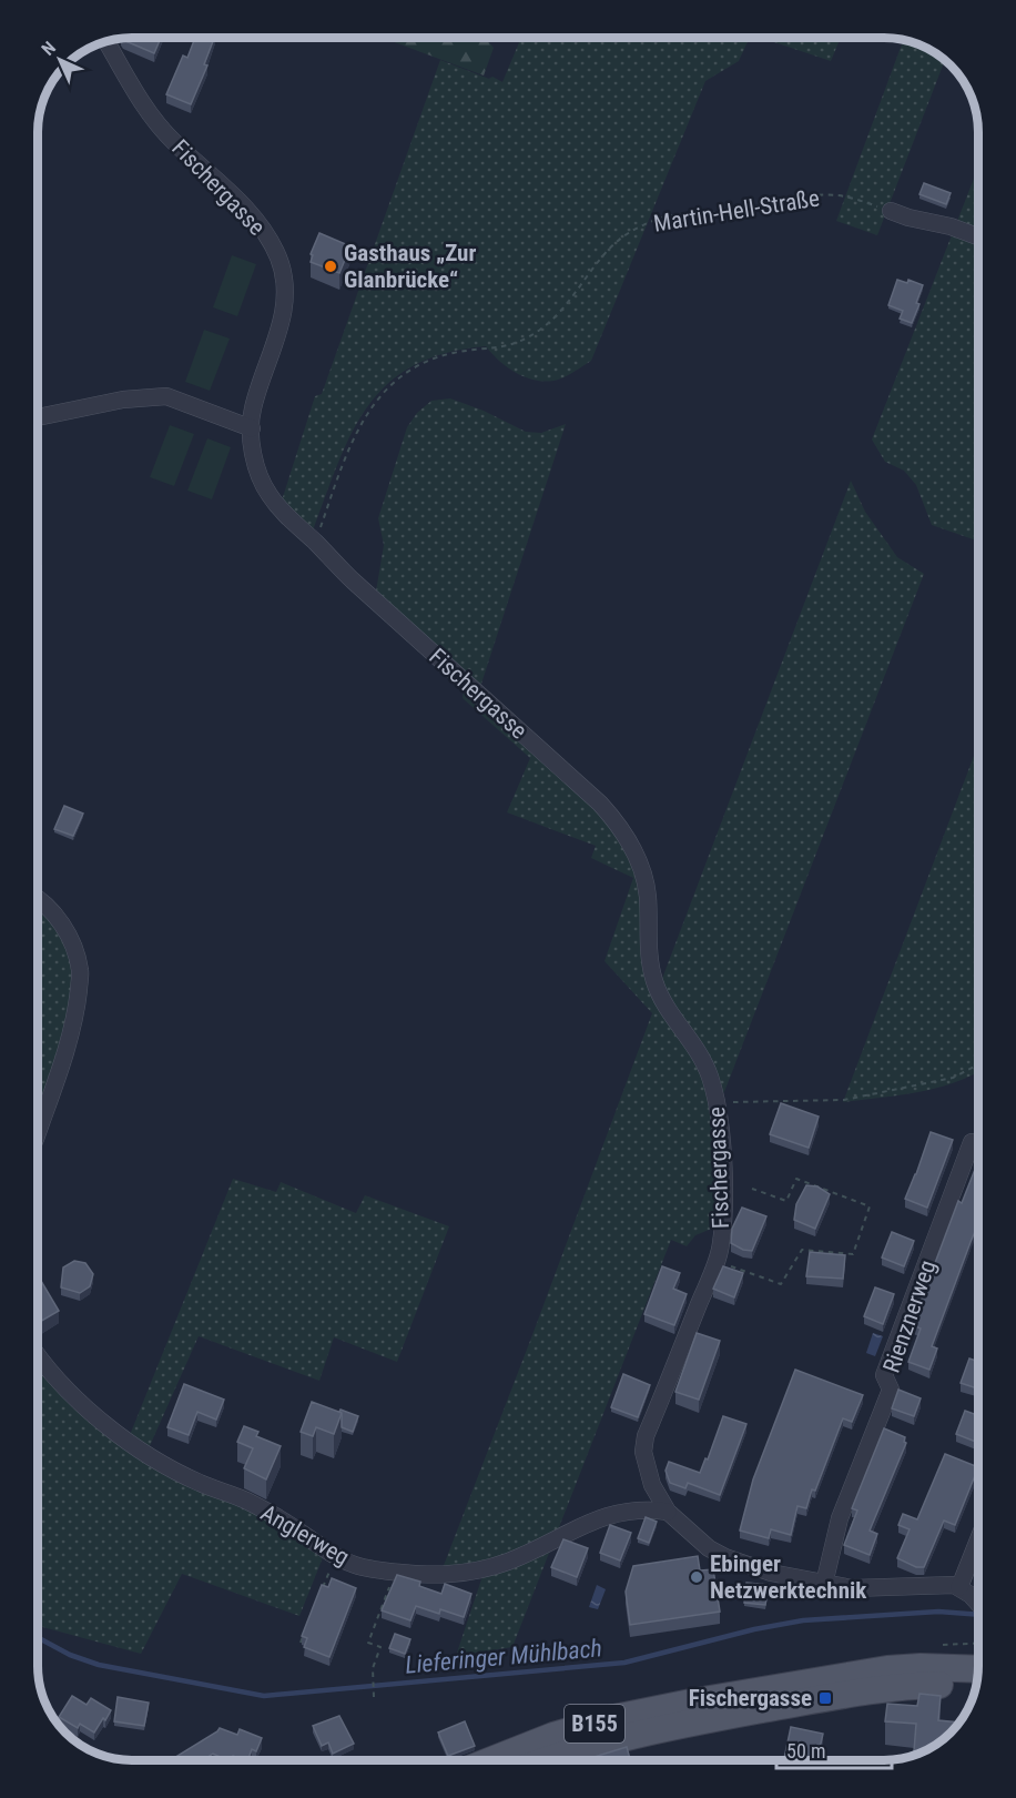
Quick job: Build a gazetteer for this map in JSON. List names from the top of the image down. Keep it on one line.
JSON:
{"streets":{"main road":["B155"],"street":["Fischergasse","Rienznerweg","Anglerweg"],"path":["Martin-Hell-Straße"]},"crossings":[["Fischergasse","Martin-Hell-Straße"],["Fischergasse","Rienznerweg"],["Fischergasse","Anglerweg"]],"water":["Lieferinger Mühlbach"],"places":{"other":["Gasthaus „Zur Glanbrücke“","Ebinger Netzwerktechnik"],"transit":["Fischergasse"]},"scale_bar":"50 m","north":"top left"}
